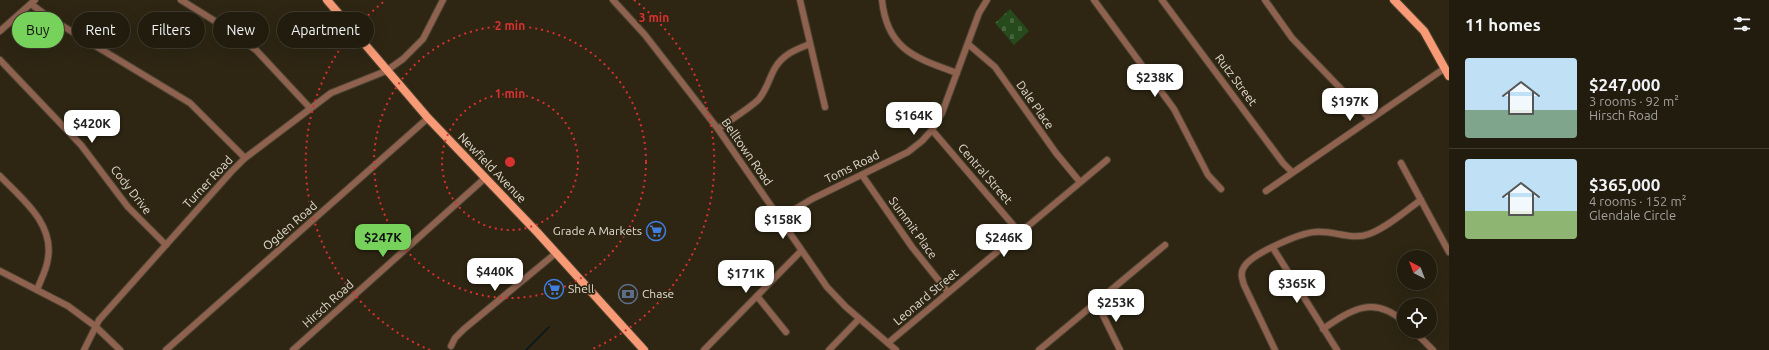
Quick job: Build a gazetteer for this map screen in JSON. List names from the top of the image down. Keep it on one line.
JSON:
{"streets":{"main road":["Newfield Avenue"],"street":["Rutz Street","Dale Place","Belltown Road","Toms Road","Central Street","Turner Road","Cody Drive","Ogden Road","Summit Place","Leonard Street","Hirsch Road"]},"crossings":[["Dale Place","Toms Road"],["Dale Place","Leonard Street"],["Belltown Road","Toms Road"],["Belltown Road","Leonard Street"],["Toms Road","Central Street"],["Toms Road","Summit Place"],["Newfield Avenue","Turner Road"],["Newfield Avenue","Ogden Road"],["Newfield Avenue","Hirsch Road"],["Central Street","Leonard Street"],["Turner Road","Cody Drive"],["Summit Place","Leonard Street"]],"places":{"supermarket":["Grade A Markets","Shell"],"bank":["Chase"]},"north":"top left","page":{"heading":"11 homes","chip":["Buy","Rent","Filters","New","Apartment"],"list":[{"name":"$247,000","note":"3 rooms · 92 m² · Hirsch Road"},{"name":"$365,000","note":"4 rooms · 152 m² · Glendale Circle"}],"price":["$238K","$197K","$164K","$420K","$158K","$247K","$246K","$440K","$171K","$365K","$253K"]},"rings":["3 min","2 min","1 min"]}
